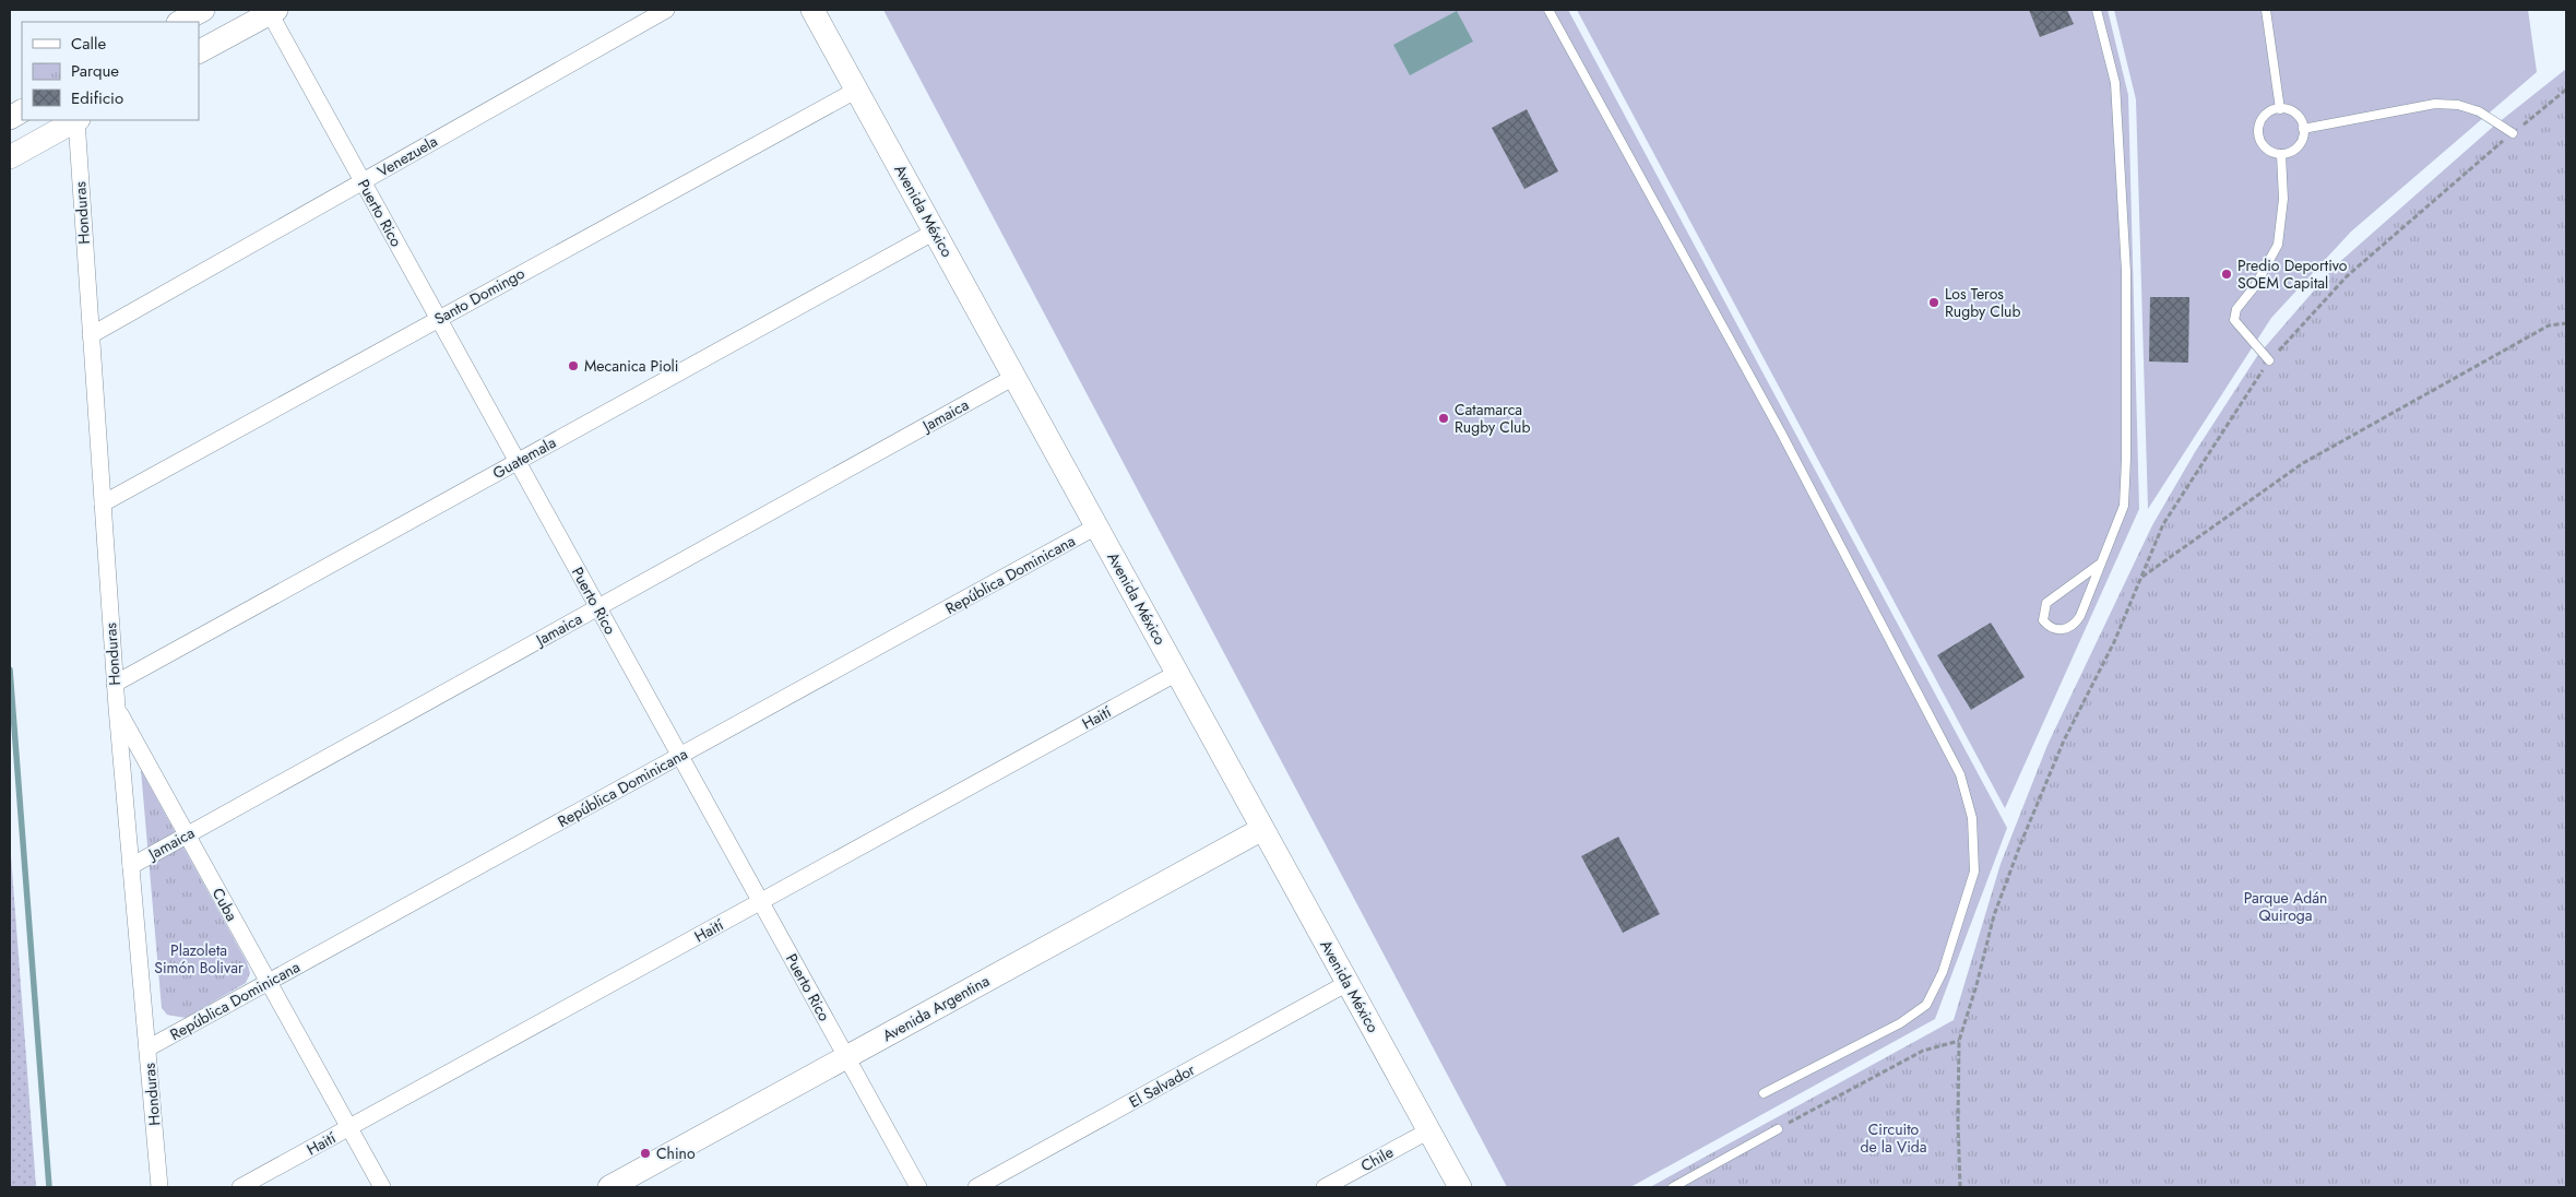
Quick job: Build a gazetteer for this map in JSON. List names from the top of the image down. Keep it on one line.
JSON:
{"streets":{"main road":["Avenida México","Avenida Argentina"],"street":["Venezuela","Honduras","Puerto Rico","Santo Domingo","Jamaica","Guatemala","República Dominicana","Haití","Cuba","El Salvador","Chile"]},"crossings":[["Venezuela","Honduras"],["Venezuela","Puerto Rico"],["Avenida México","Santo Domingo"],["Avenida México","Jamaica"],["Avenida México","Guatemala"],["Avenida México","República Dominicana"],["Avenida México","Haití"],["Avenida México","Avenida Argentina"],["Avenida México","El Salvador"],["Avenida México","Chile"],["Honduras","Santo Domingo"],["Honduras","Jamaica"],["Honduras","Guatemala"],["Honduras","República Dominicana"],["Honduras","Cuba"],["Puerto Rico","Santo Domingo"],["Puerto Rico","Jamaica"],["Puerto Rico","Guatemala"],["Puerto Rico","República Dominicana"],["Puerto Rico","Haití"],["Puerto Rico","Avenida Argentina"],["Jamaica","Cuba"],["República Dominicana","Cuba"],["Haití","Cuba"]],"parks":["Parque Adán Quiroga","Plazoleta Simón Bolivar","Circuito de la Vida"],"places":["Predio Deportivo SOEM Capital","Los Teros Rugby Club","Mecanica Pioli","Catamarca Rugby Club","Chino"],"legend":["Calle","Parque","Edificio"]}
